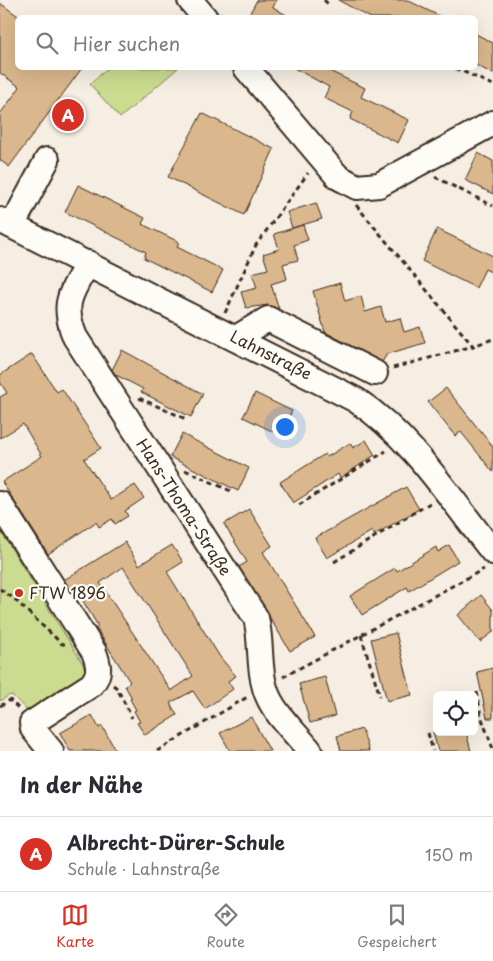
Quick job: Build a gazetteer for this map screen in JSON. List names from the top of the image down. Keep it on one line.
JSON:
{"streets":{"street":["Lahnstraße","Hans-Thoma-Straße"]},"crossings":[["Lahnstraße","Hans-Thoma-Straße"]],"places":["FTW 1896"],"page":{"search":"Hier suchen","pins":"A","heading":"In der Nähe","list":[{"mark":"A","name":"Albrecht-Dürer-Schule","note":"Schule · Lahnstraße","value":"150 m"}],"nav":["Karte","Route","Gespeichert"]}}
